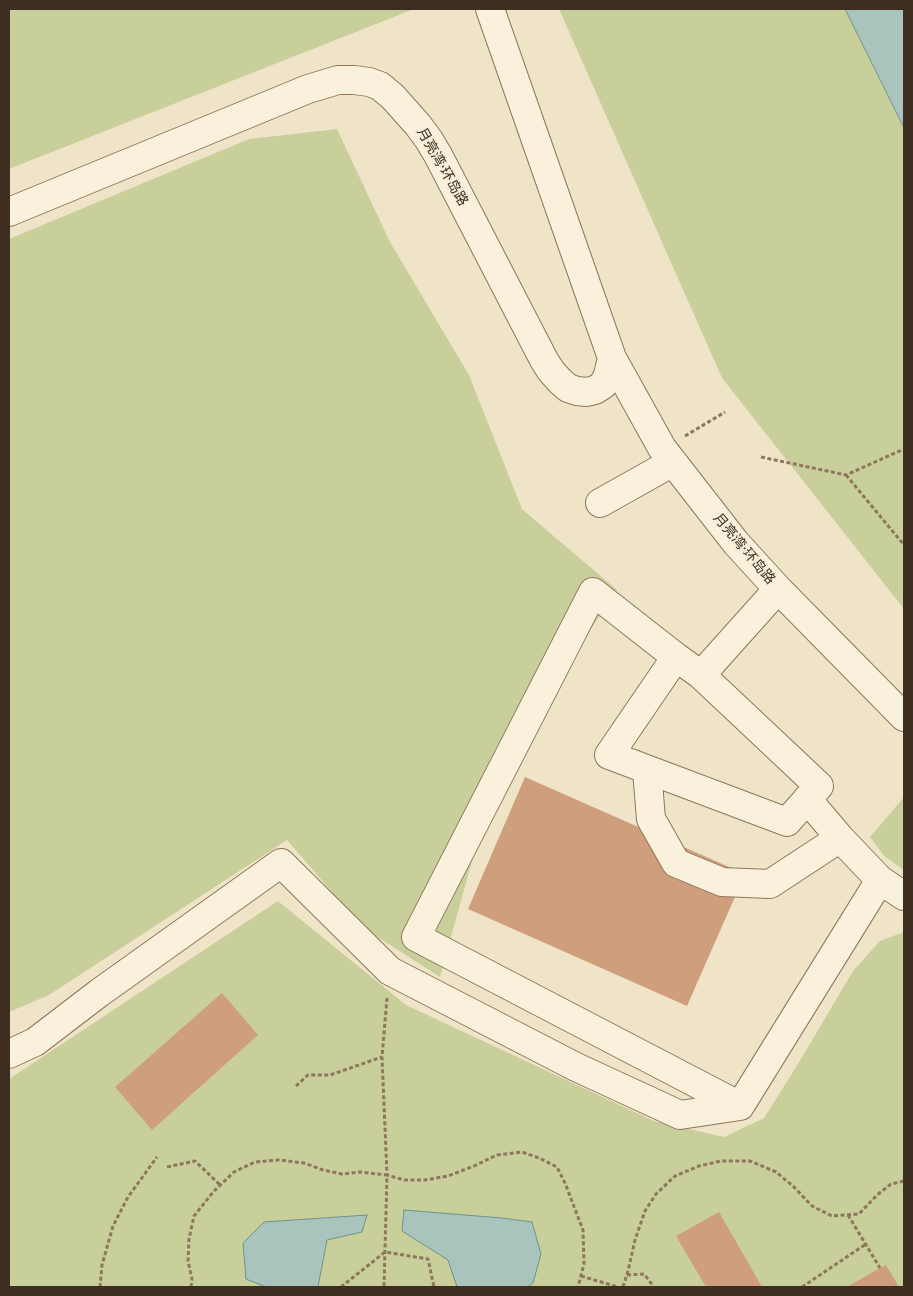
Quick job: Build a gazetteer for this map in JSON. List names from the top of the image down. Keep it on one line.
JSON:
{"streets":{"street":["月亮湾·环岛路"]}}
